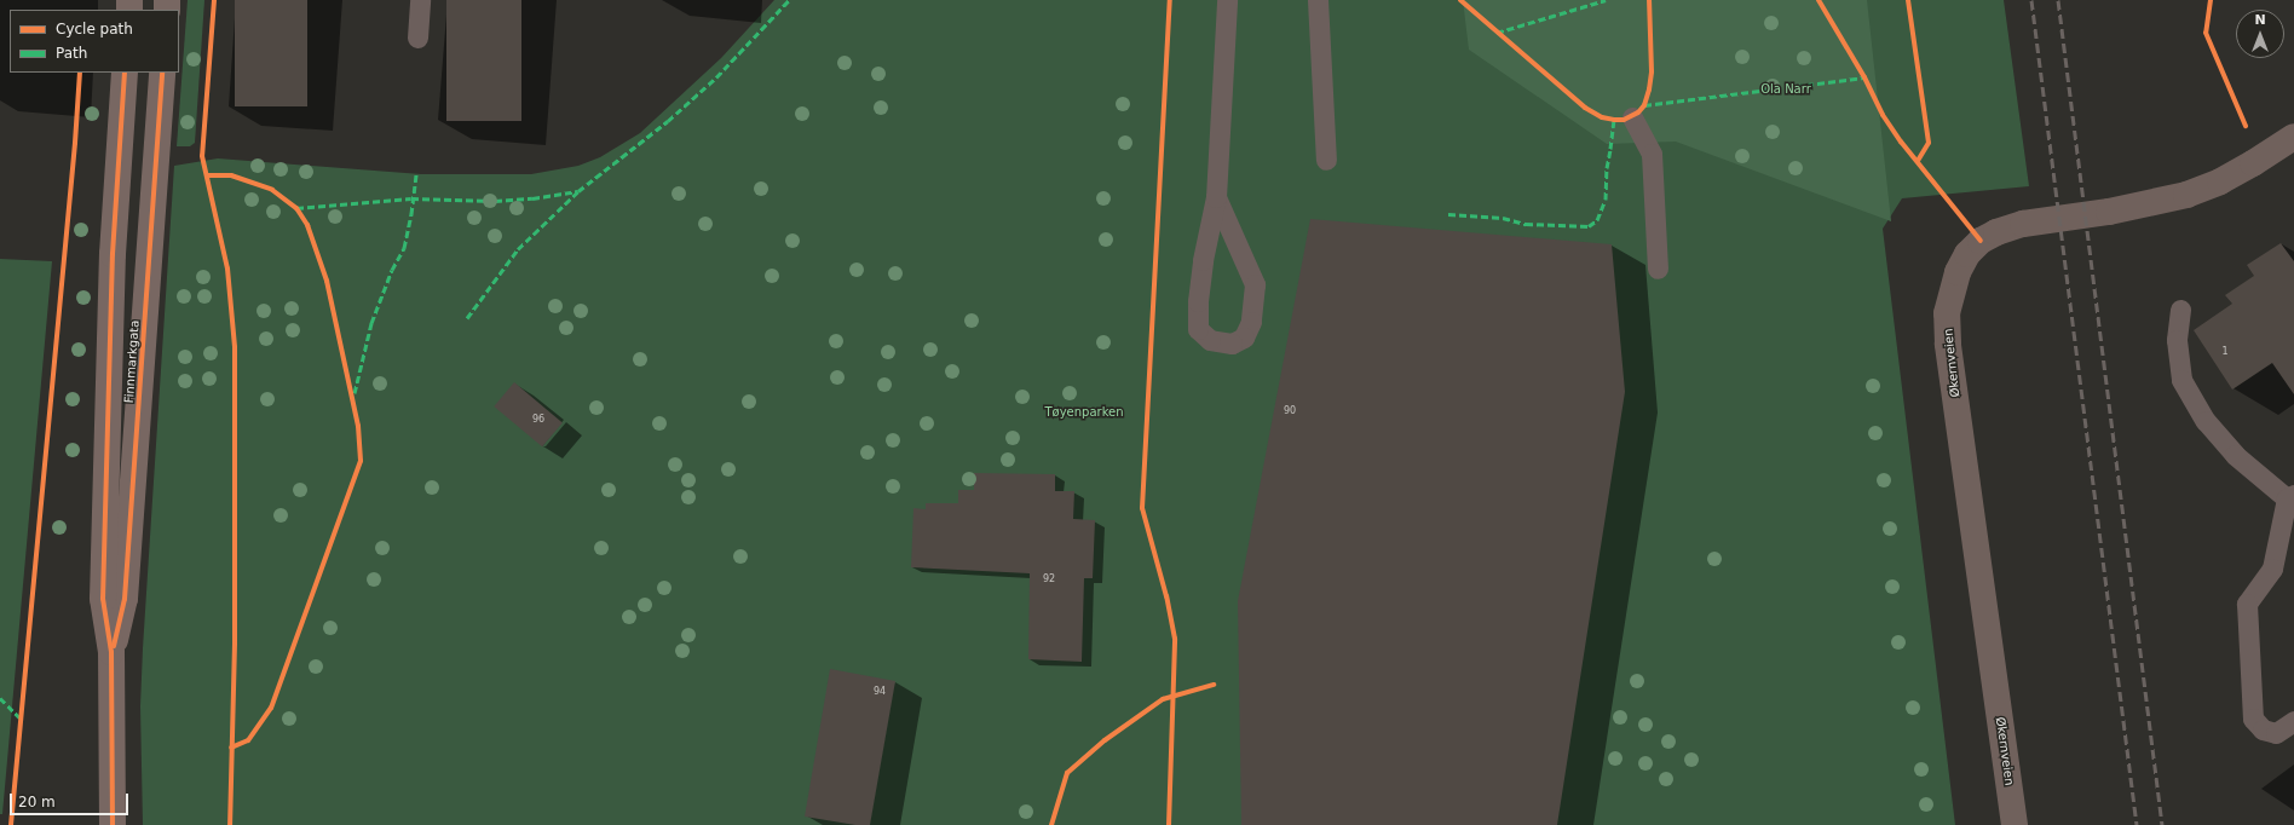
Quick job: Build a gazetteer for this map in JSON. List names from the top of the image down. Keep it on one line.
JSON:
{"streets":{"main road":["Finnmarkgata","Økernveien"]},"parks":["Ola Narr","Tøyenparken"],"house_numbers":["1","90","96","92","94"],"legend":["Cycle path","Path"],"scale_bar":"20 m","north":"top"}
